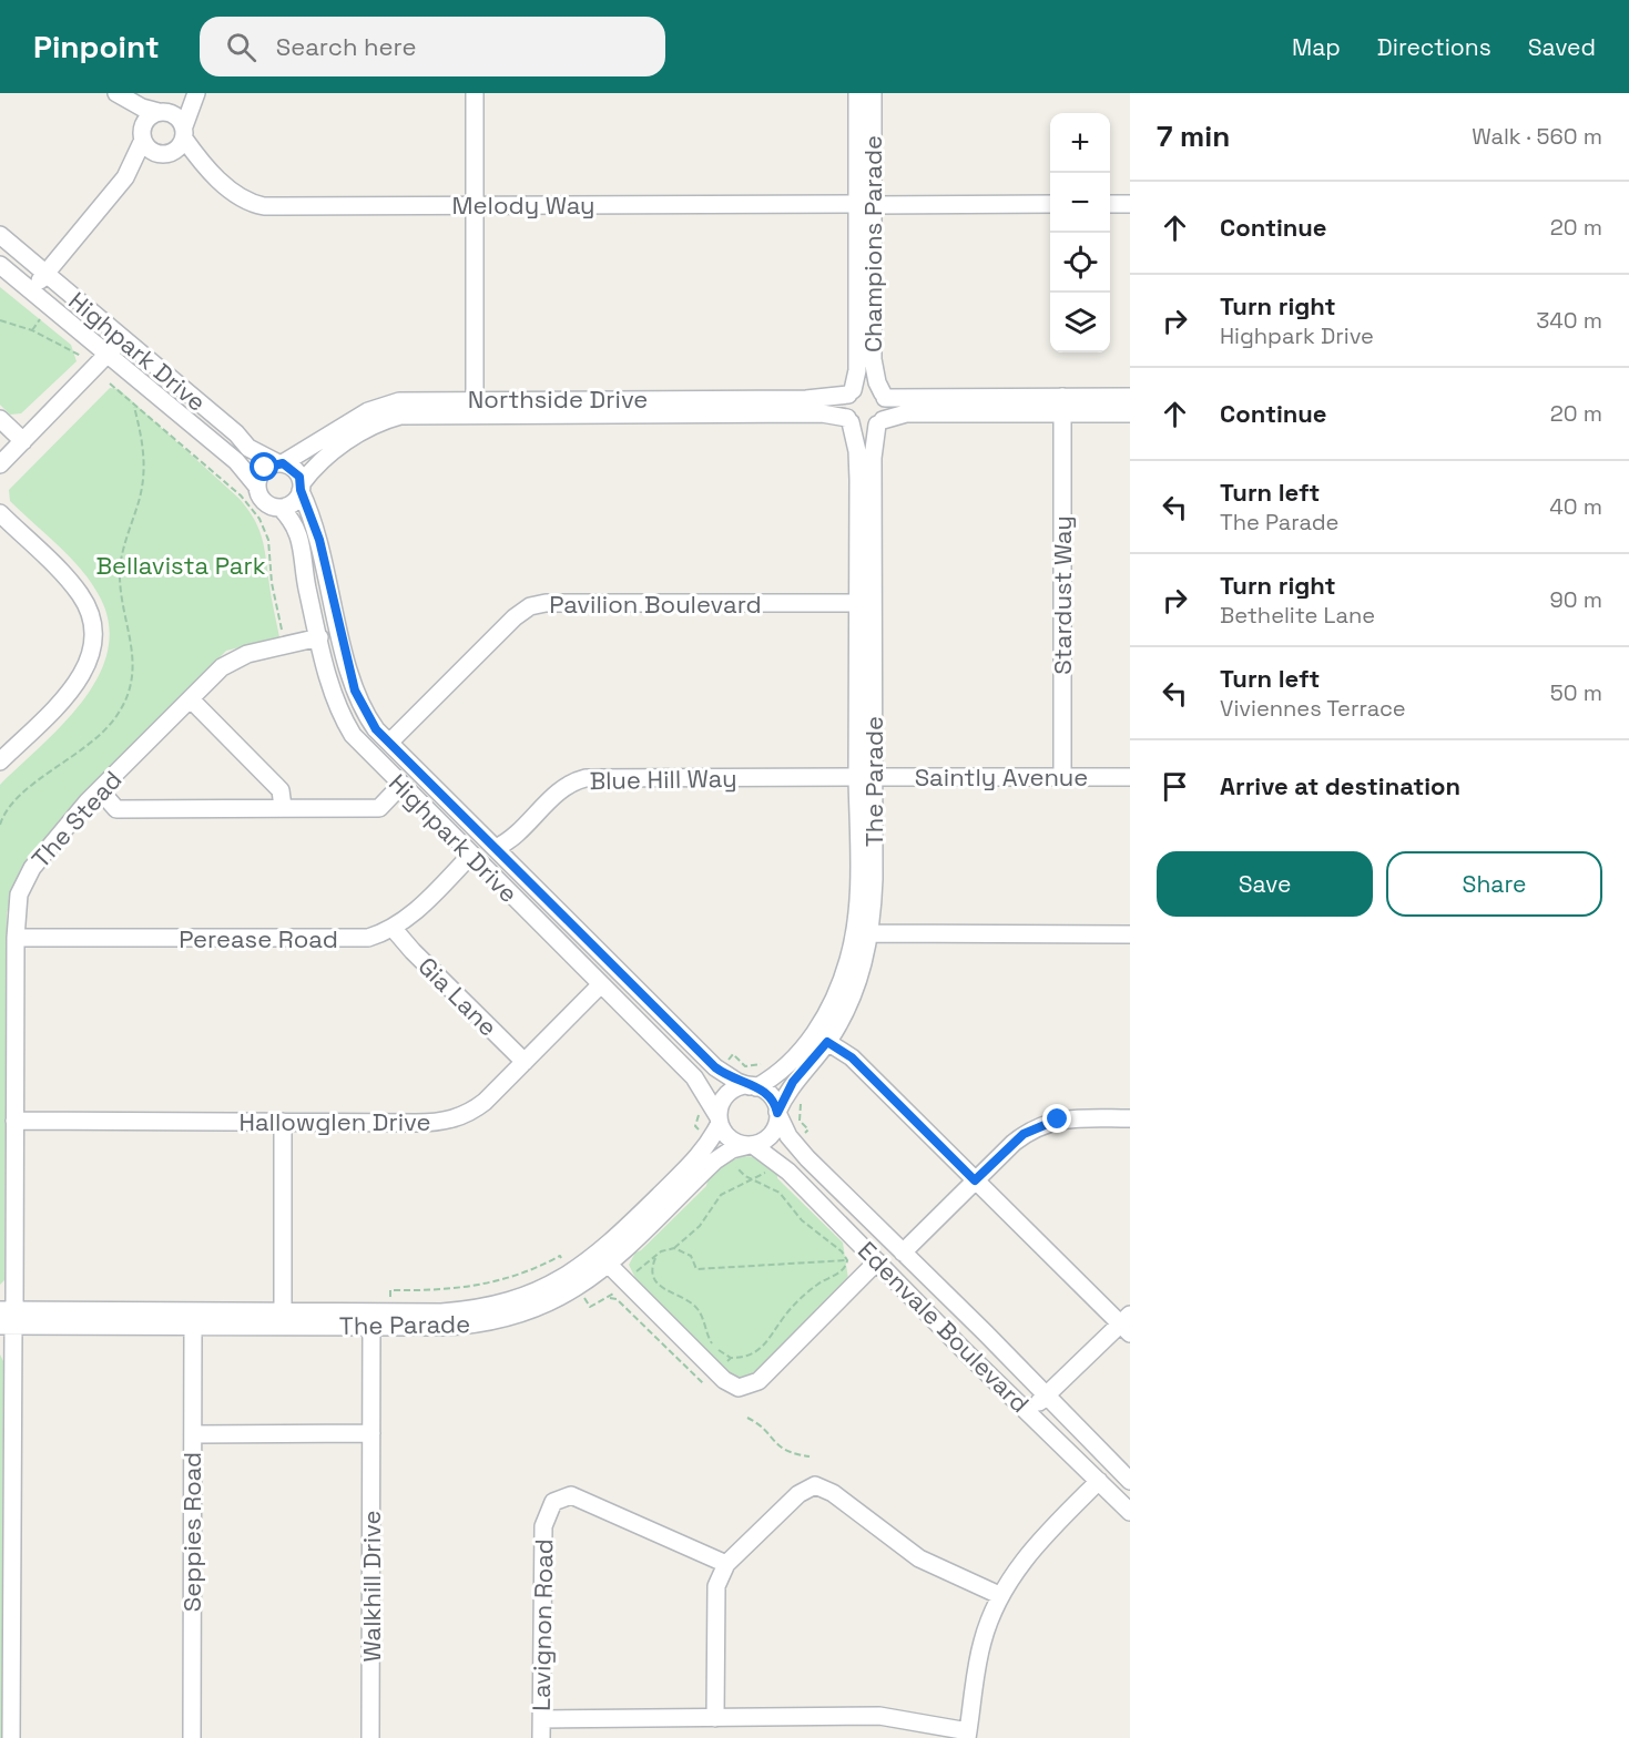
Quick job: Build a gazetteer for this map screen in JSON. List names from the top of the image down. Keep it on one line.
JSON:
{"streets":{"street":["Melody Way","Champions Parade","Highpark Drive","Northside Drive","Stardust Way","Pavilion Boulevard","Saintly Avenue","Blue Hill Way","The Parade","The Stead","Perease Road","Gia Lane","Hallowglen Drive","Edenvale Boulevard","Seppies Road","Walkhill Drive","Lavignon Road"]},"crossings":[["Melody Way","Champions Parade"],["Champions Parade","Northside Drive"],["Champions Parade","The Parade"],["Highpark Drive","Northside Drive"],["Highpark Drive","Pavilion Boulevard"],["Highpark Drive","Blue Hill Way"],["Highpark Drive","The Parade"],["Highpark Drive","The Stead"],["Highpark Drive","Perease Road"],["Highpark Drive","Hallowglen Drive"],["Highpark Drive","Edenvale Boulevard"],["Northside Drive","The Parade"],["Stardust Way","Saintly Avenue"],["Pavilion Boulevard","The Parade"],["Saintly Avenue","Blue Hill Way"],["Saintly Avenue","The Parade"],["Blue Hill Way","The Parade"],["The Parade","The Stead"],["The Parade","Edenvale Boulevard"],["The Parade","Seppies Road"],["The Parade","Walkhill Drive"],["The Stead","Perease Road"],["The Stead","Hallowglen Drive"],["Perease Road","Gia Lane"],["Gia Lane","Hallowglen Drive"]],"parks":["Bellavista Park"],"page":{"header":"Pinpoint","search":"Search here","nav":["Map","Directions","Saved"],"heading":["7 min","Walk · 560 m"],"map_buttons":["+","−"],"list":[["Continue","20 m"],["Turn right","Highpark Drive","340 m"],["Continue","20 m"],["Turn left","The Parade","40 m"],["Turn right","Bethelite Lane","90 m"],["Turn left","Viviennes Terrace","50 m"],"Arrive at destination"],"buttons":["Save","Share"]}}
